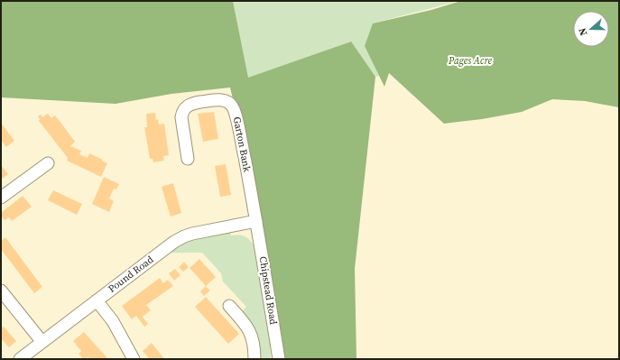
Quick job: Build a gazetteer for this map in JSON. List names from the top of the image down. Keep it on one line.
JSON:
{"streets":{"street":["Garton Bank","Pound Road","Chipstead Road"]},"crossings":[["Garton Bank","Pound Road"],["Garton Bank","Chipstead Road"],["Pound Road","Chipstead Road"]],"parks":["Pages Acre"],"north":"left"}
